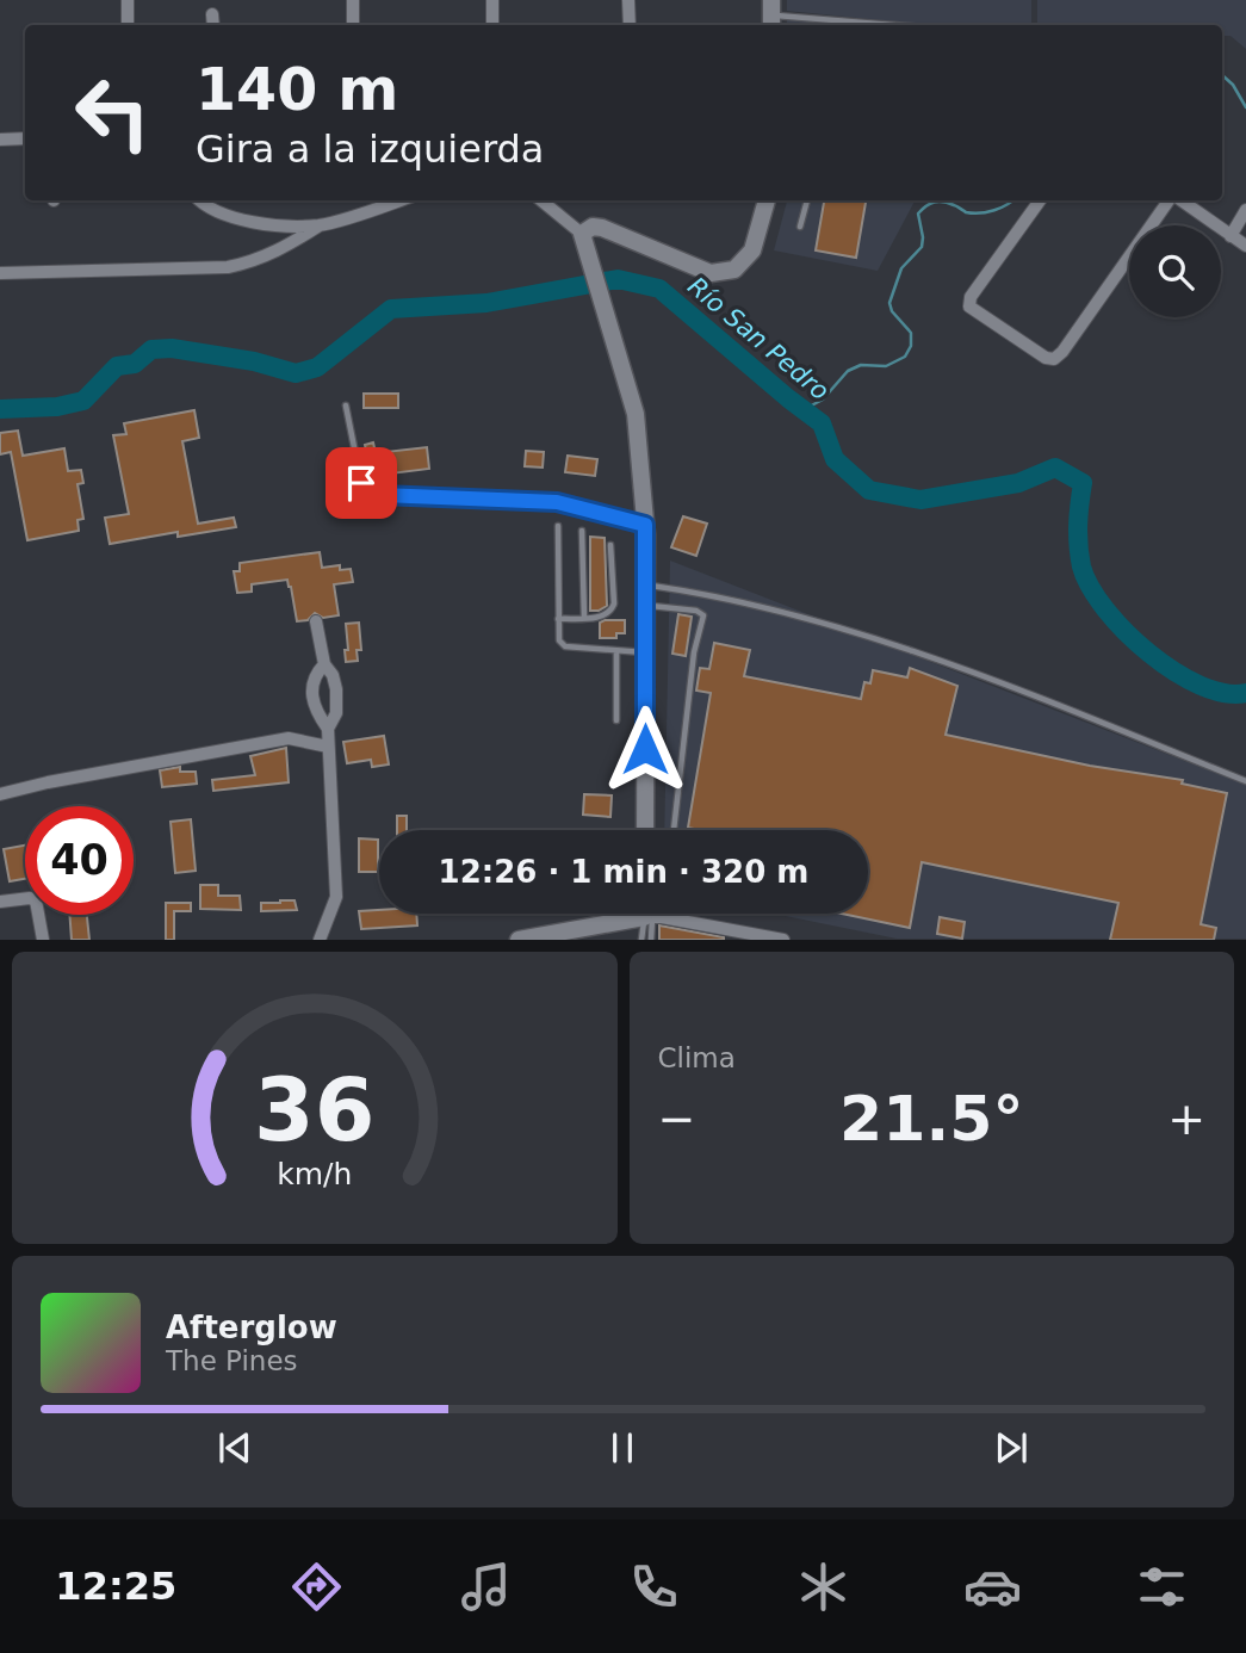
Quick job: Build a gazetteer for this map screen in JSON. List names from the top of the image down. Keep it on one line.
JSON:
{"water":["Río San Pedro"],"page":{"turn":["140 m","Gira a la izquierda"],"limit":"40","trip":"12:26 · 1 min · 320 m","tile":"Clima","heat":["−","21.5°","+"],"song":["Afterglow","The Pines"],"tabs":"12:25","gauge":["36","km/h"]}}
